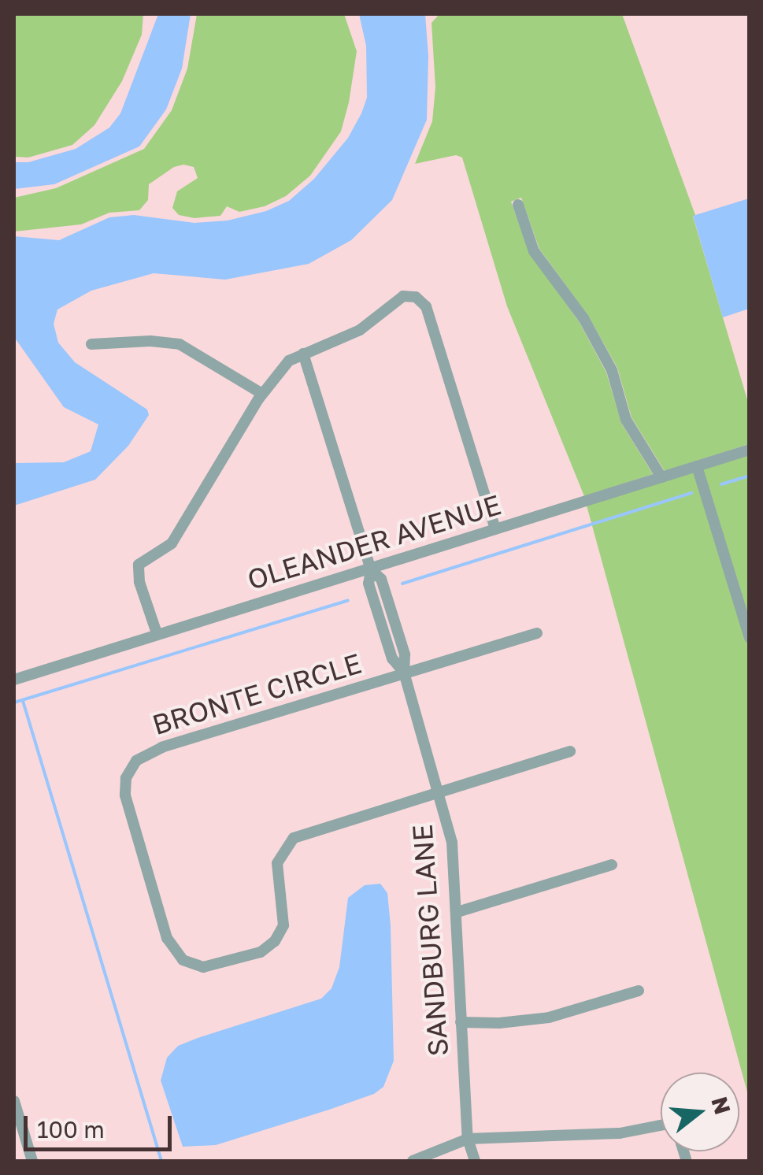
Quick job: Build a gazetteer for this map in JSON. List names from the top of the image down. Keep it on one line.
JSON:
{"streets":{"street":["OLEANDER AVENUE","BRONTE CIRCLE","SANDBURG LANE"]},"crossings":[["OLEANDER AVENUE","SANDBURG LANE"],["BRONTE CIRCLE","SANDBURG LANE"]],"scale_bar":"100 m","north":"right"}
